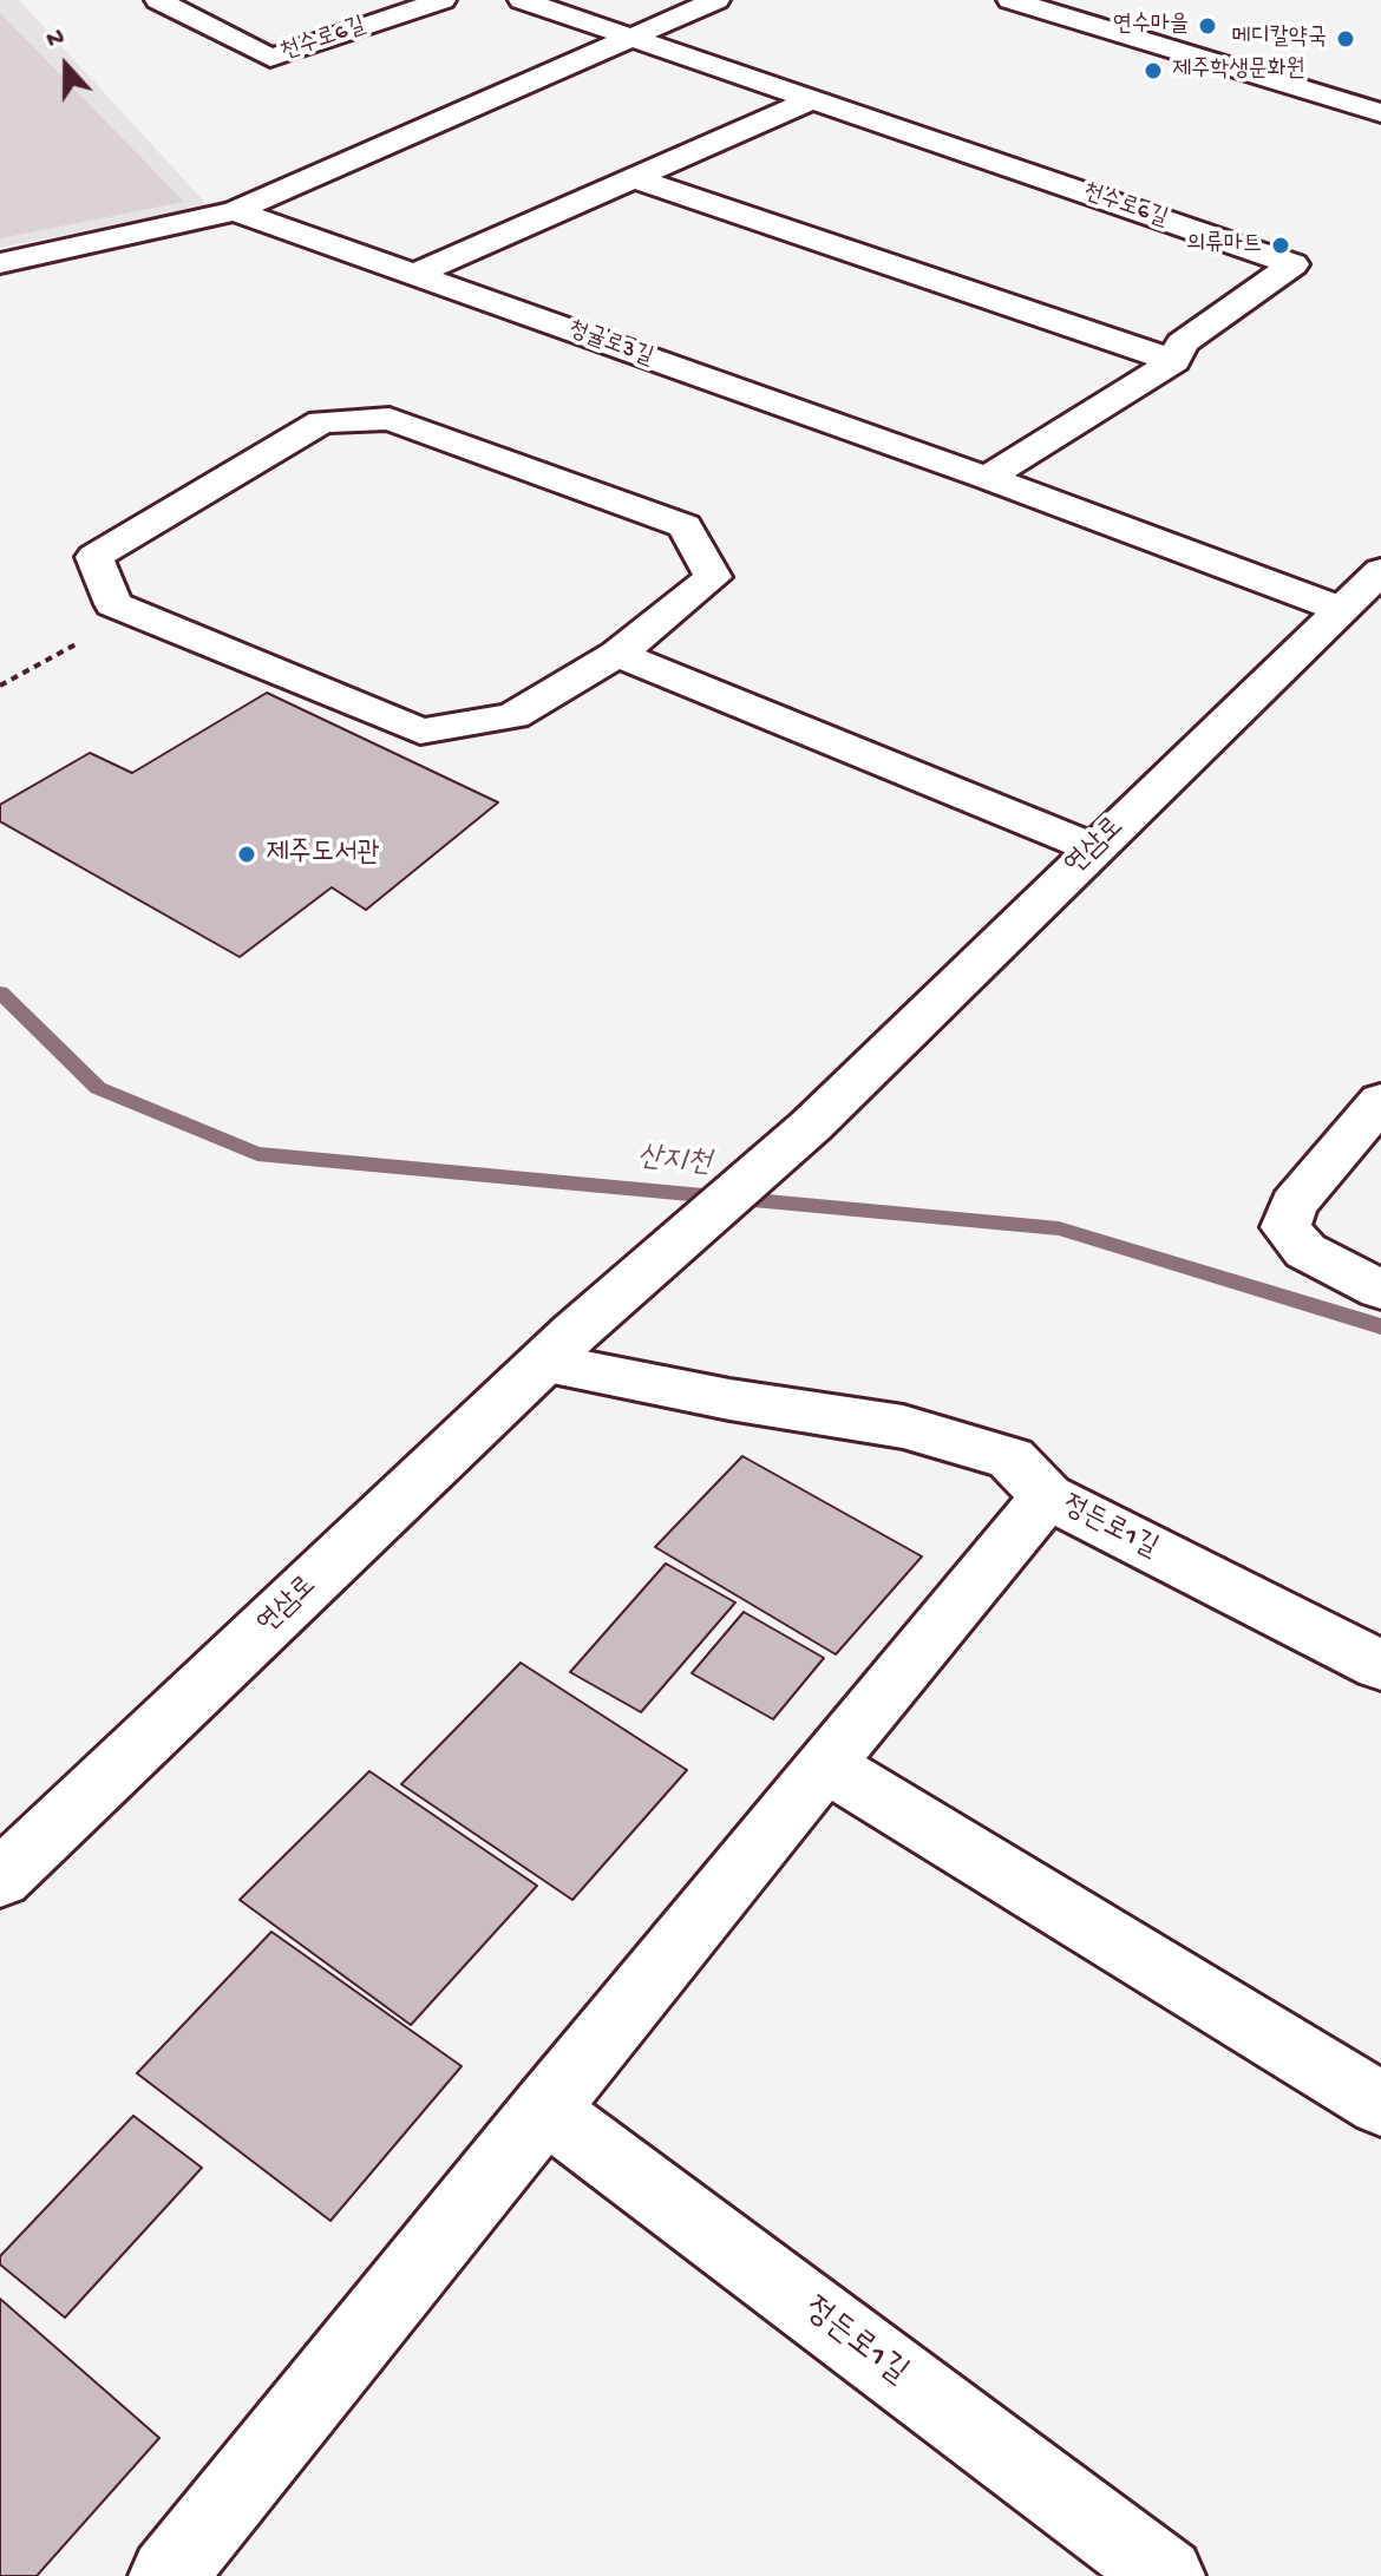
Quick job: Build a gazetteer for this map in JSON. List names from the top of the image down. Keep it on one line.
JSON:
{"streets":{"street":["천수로6길","청귤로3길","연삼로","정든로1길"]},"crossings":[["천수로6길","청귤로3길"]],"water":["산지천"],"places":["연수마을","메디칼약국","제주학생문화원","의류마트","제주도서관"],"north":"top"}
